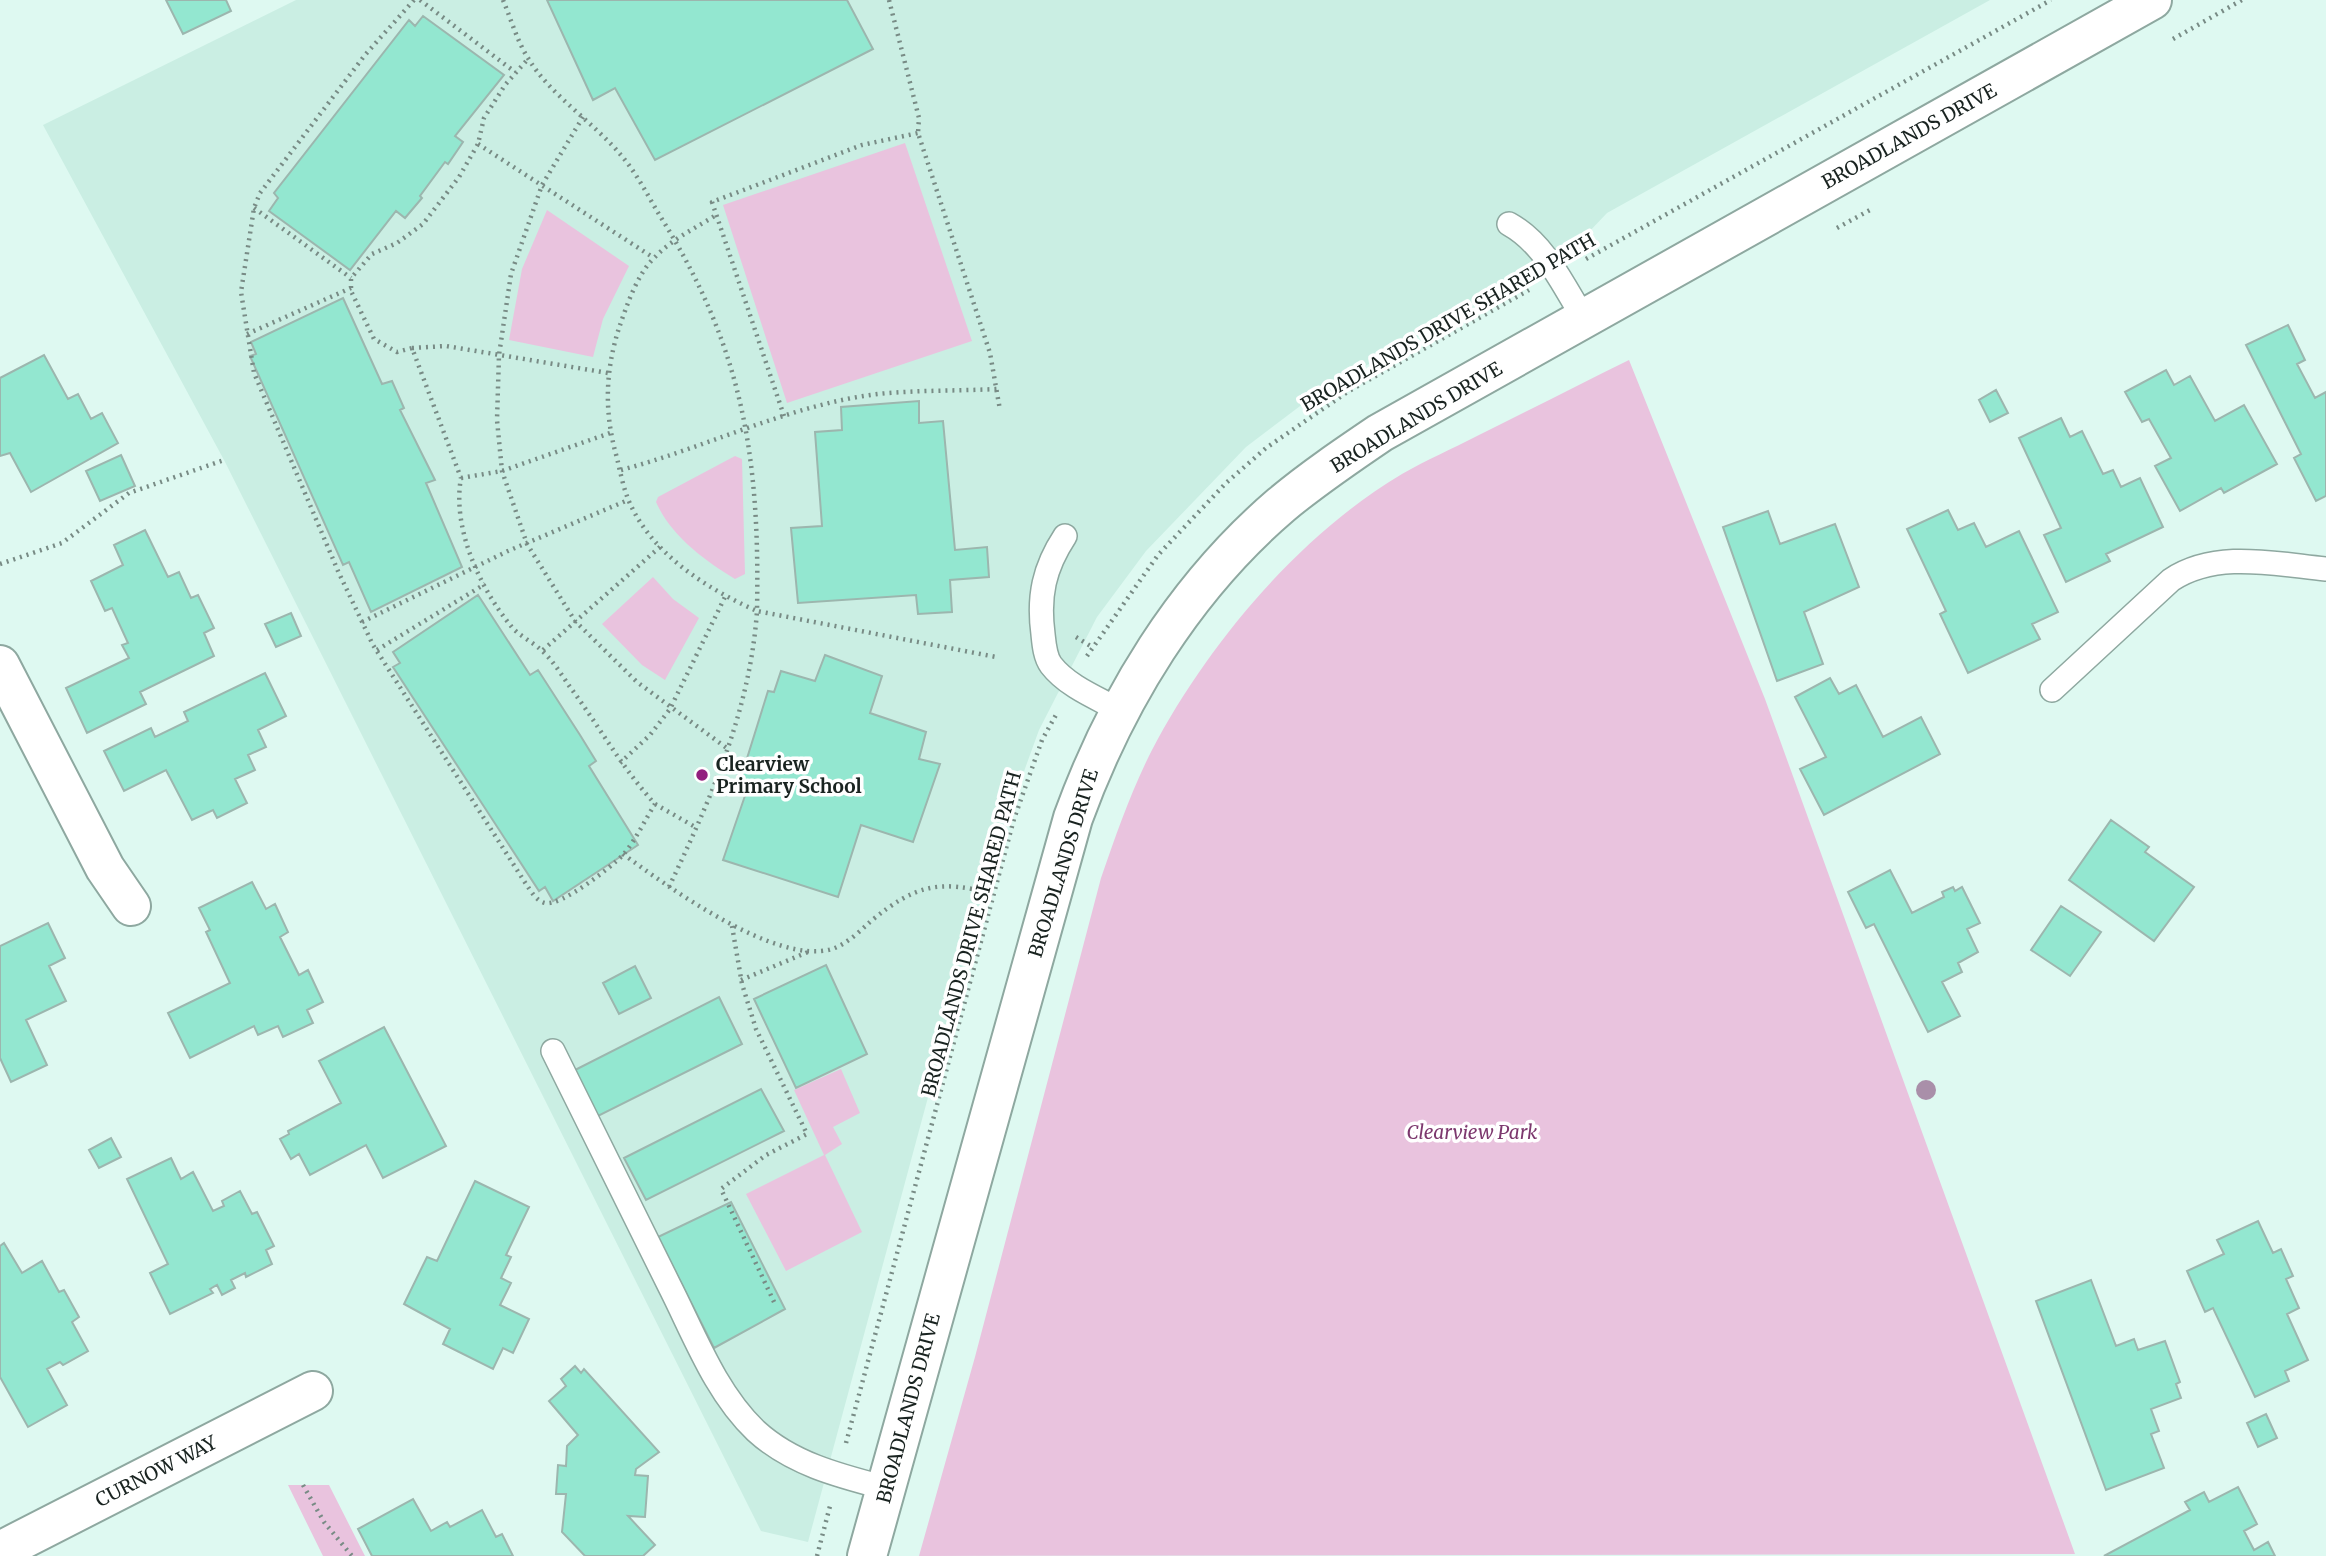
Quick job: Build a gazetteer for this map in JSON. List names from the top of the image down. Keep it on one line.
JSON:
{"streets":{"street":["BROADLANDS DRIVE","CURNOW WAY"],"path":["BROADLANDS DRIVE SHARED PATH"]},"parks":["Clearview Park"],"places":["Clearview Primary School"]}
